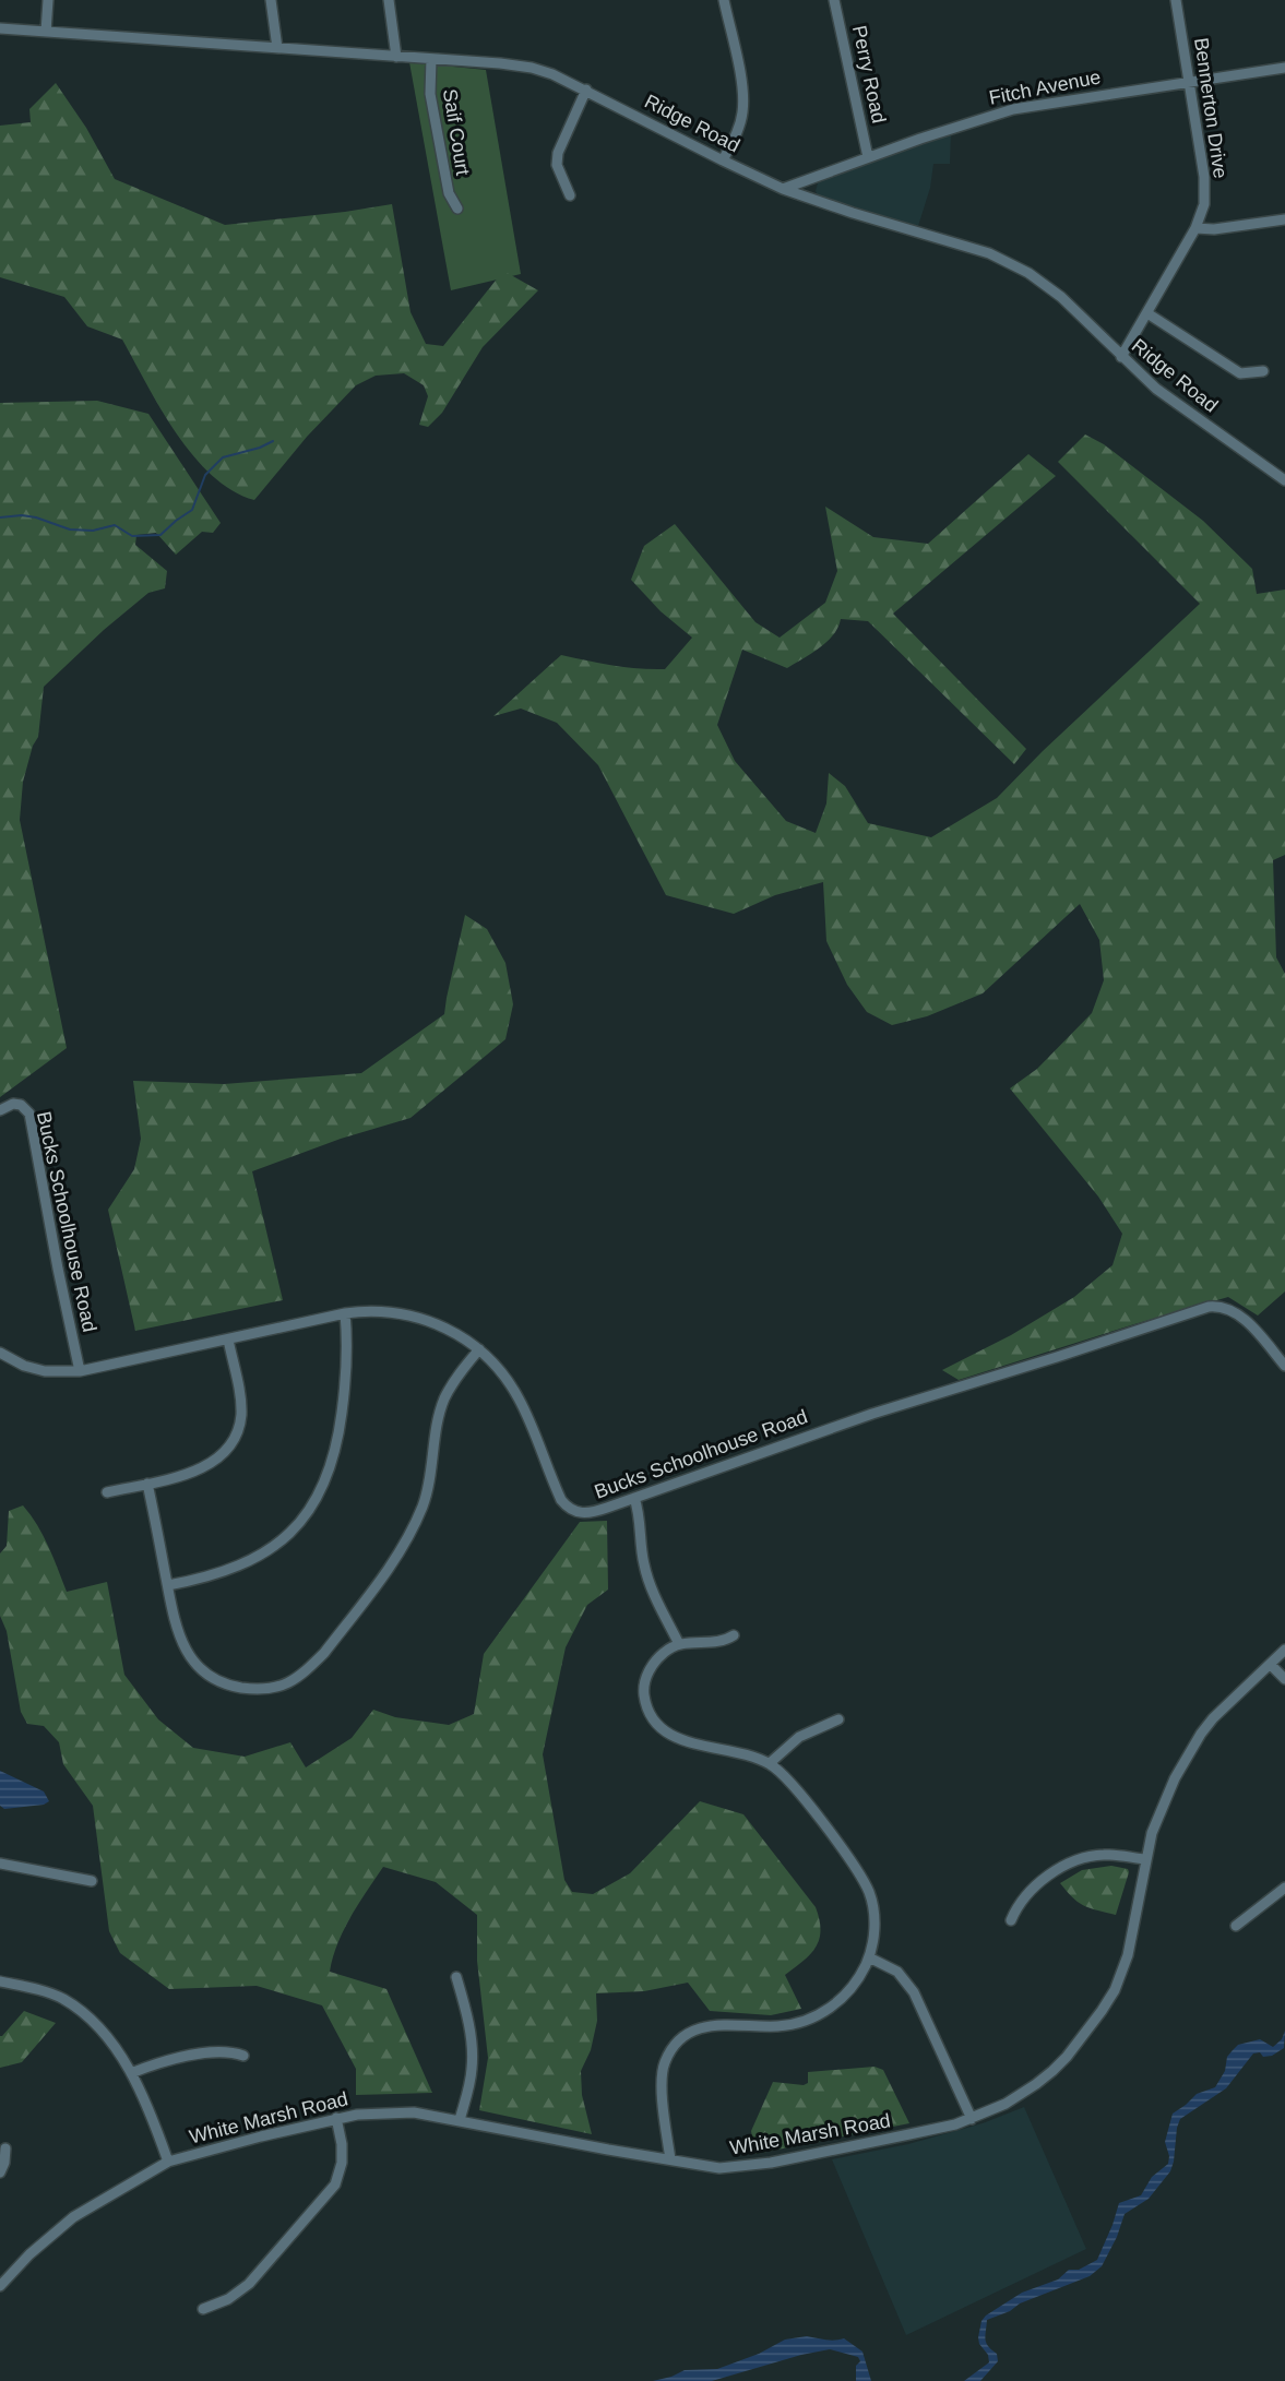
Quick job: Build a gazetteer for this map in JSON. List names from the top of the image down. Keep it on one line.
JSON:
{"streets":{"street":["Perry Road","Fitch Avenue","Bennerton Drive","Ridge Road","Saif Court","Bucks Schoolhouse Road","White Marsh Road"]},"crossings":[["Perry Road","Fitch Avenue"],["Fitch Avenue","Bennerton Drive"],["Fitch Avenue","Ridge Road"],["Bennerton Drive","Ridge Road"],["Ridge Road","Saif Court"]]}
